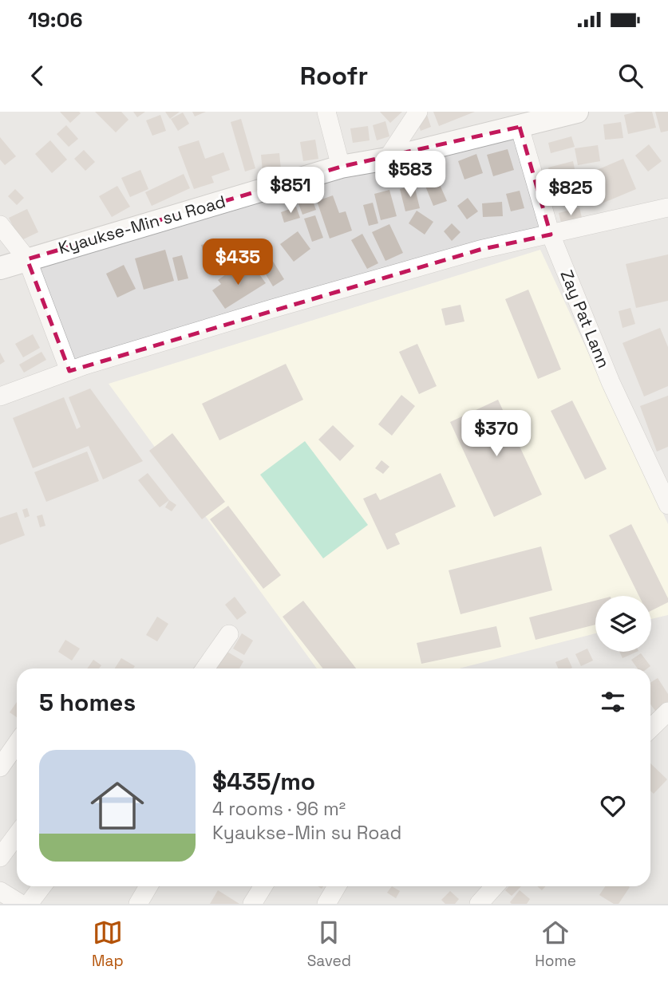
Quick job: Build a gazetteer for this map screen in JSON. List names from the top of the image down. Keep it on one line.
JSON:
{"streets":{"street":["Kyaukse-Min su Road","Zay Pat Lann"]},"crossings":[["Kyaukse-Min su Road","Zay Pat Lann"]],"page":{"status":"19:06","header":"Roofr","price":["$583","$851","$825","$435","$370"],"heading":"5 homes","list":[{"name":"$435/mo","note":"4 rooms · 96 m² · Kyaukse-Min su Road"}],"tabs":["Map","Saved","Home"]}}
